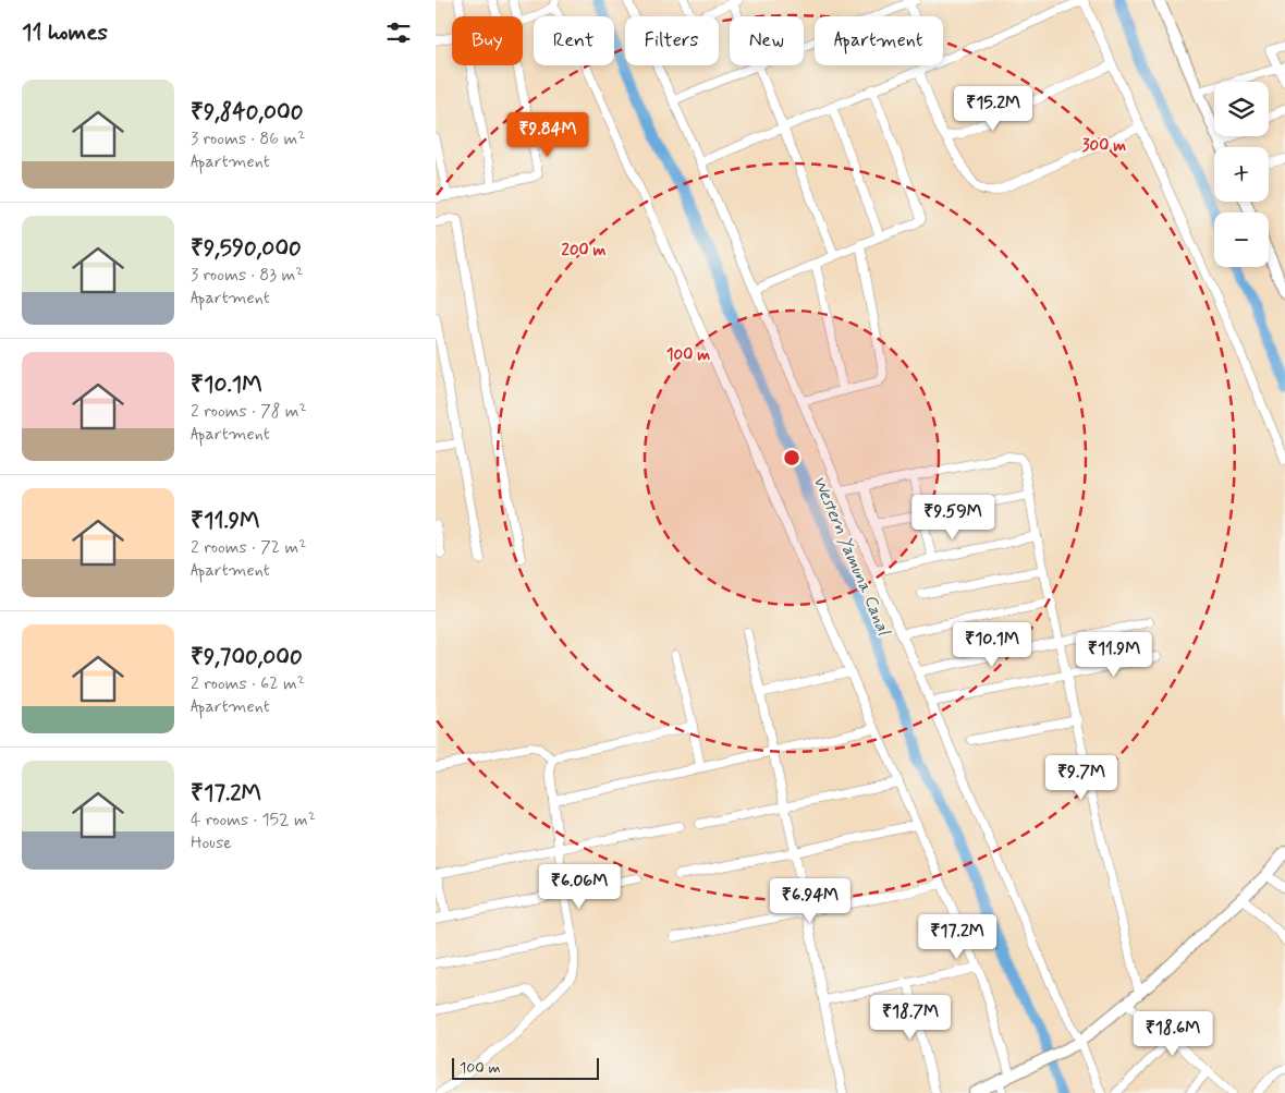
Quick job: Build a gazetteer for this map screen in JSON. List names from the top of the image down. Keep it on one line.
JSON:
{"water":["Western Yamuna Canal"],"scale_bar":"100 m","page":{"heading":"11 homes","chip":["Buy","Rent","Filters","New","Apartment"],"list":[{"name":"₹9,840,000","note":"3 rooms · 86 m² · Apartment"},{"name":"₹9,590,000","note":"3 rooms · 83 m² · Apartment"},{"name":"₹10.1M","note":"2 rooms · 78 m² · Apartment"},{"name":"₹11.9M","note":"2 rooms · 72 m² · Apartment"},{"name":"₹9,700,000","note":"2 rooms · 62 m² · Apartment"},{"name":"₹17.2M","note":"4 rooms · 152 m² · House"}],"map_buttons":["+","−"],"price":["₹15.2M","₹9.84M","₹9.59M","₹10.1M","₹11.9M","₹9.7M","₹6.06M","₹6.94M","₹17.2M","₹18.7M","₹18.6M"],"scale":"100 m"},"rings":["300 m","200 m","100 m"]}
